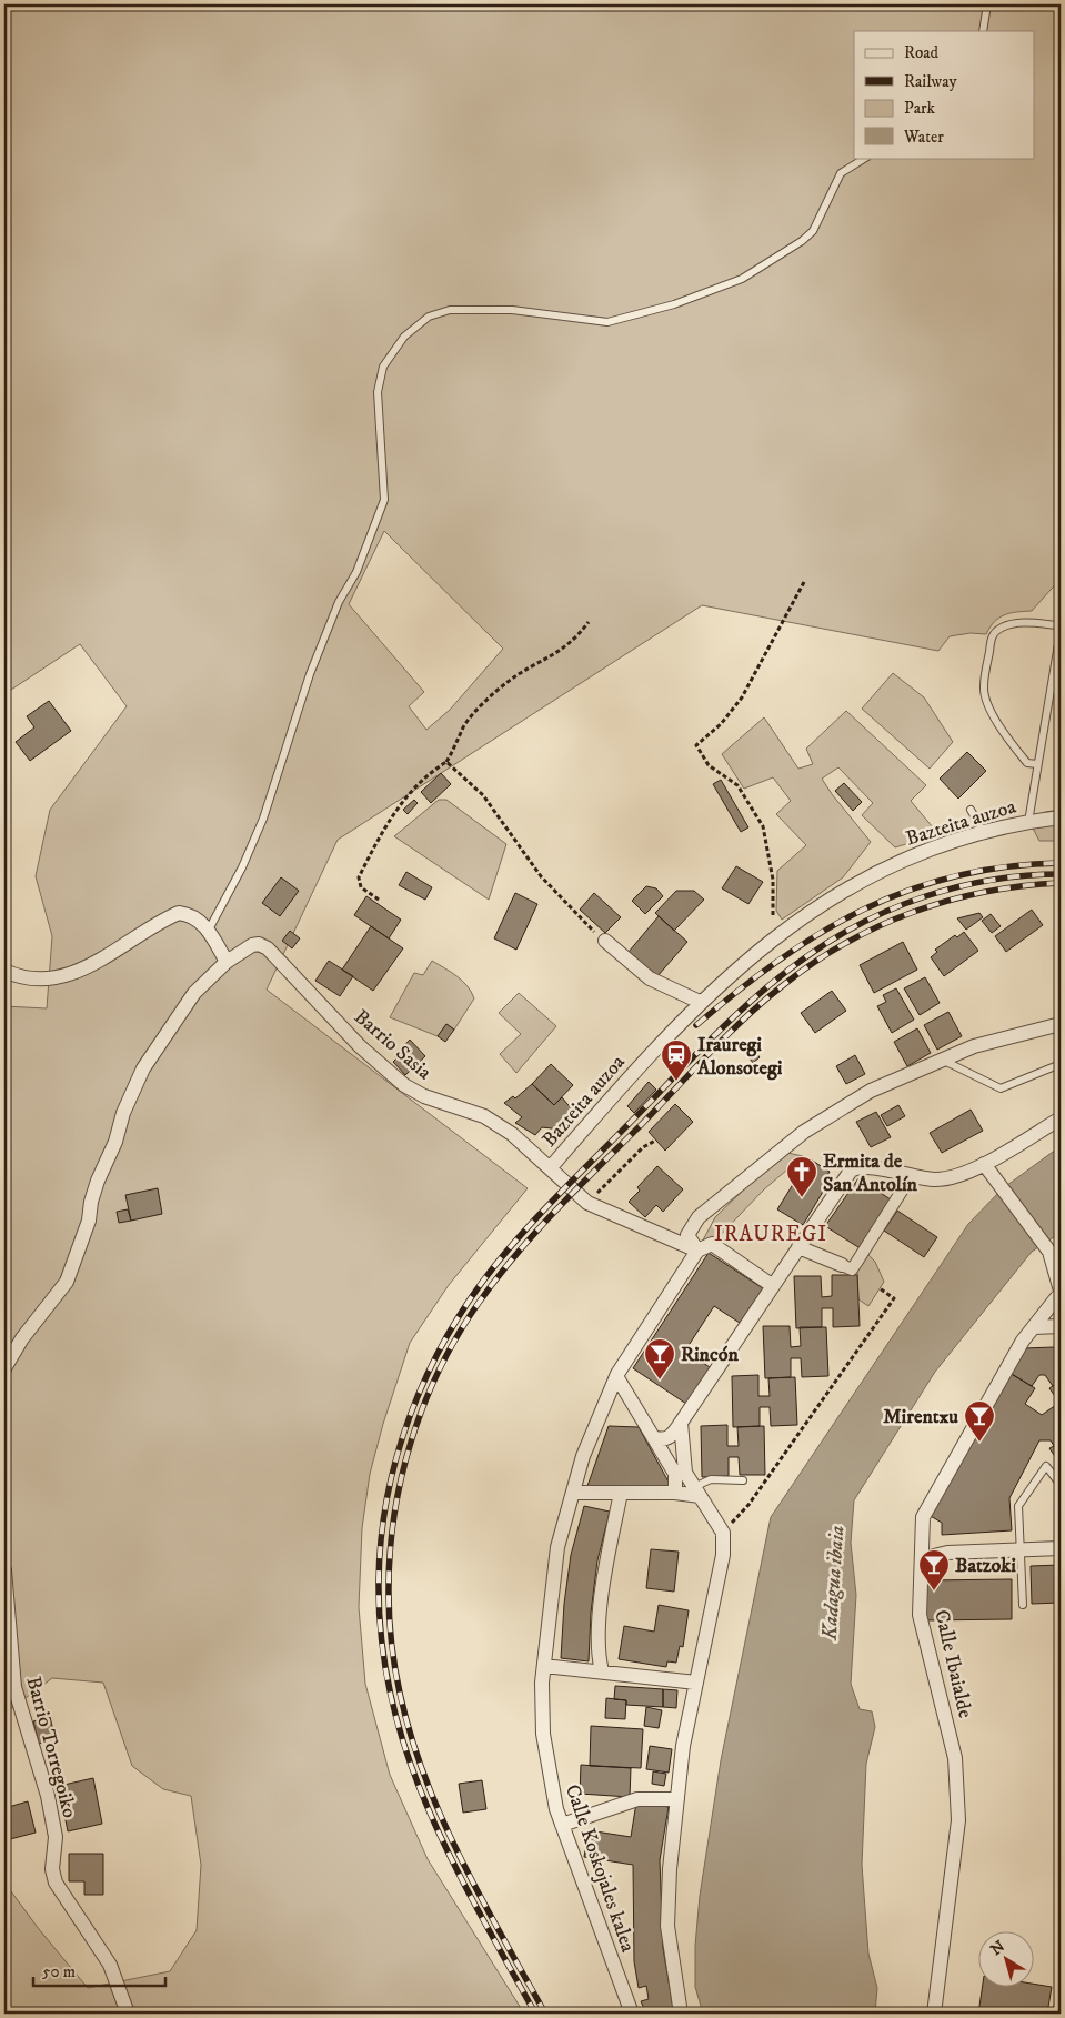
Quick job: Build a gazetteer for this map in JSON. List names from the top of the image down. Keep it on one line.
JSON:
{"streets":{"street":["Bazteita auzoa","Barrio Sasia","Calle Ibaialde","Barrio Torregoiko","Calle Koskojales kalea"]},"crossings":[["Bazteita auzoa","Barrio Sasia"],["Bazteita auzoa","Calle Koskojales kalea"]],"districts":["IRAUREGI"],"water":["Kadagua ibaia"],"places":{"station":["Irauregi Alonsotegi"],"church":["Ermita de San Antolín"],"bar":["Rincón","Mirentxu","Batzoki"]},"legend":["Road","Railway","Park","Water"],"scale_bar":"50 m","north":"top left"}
